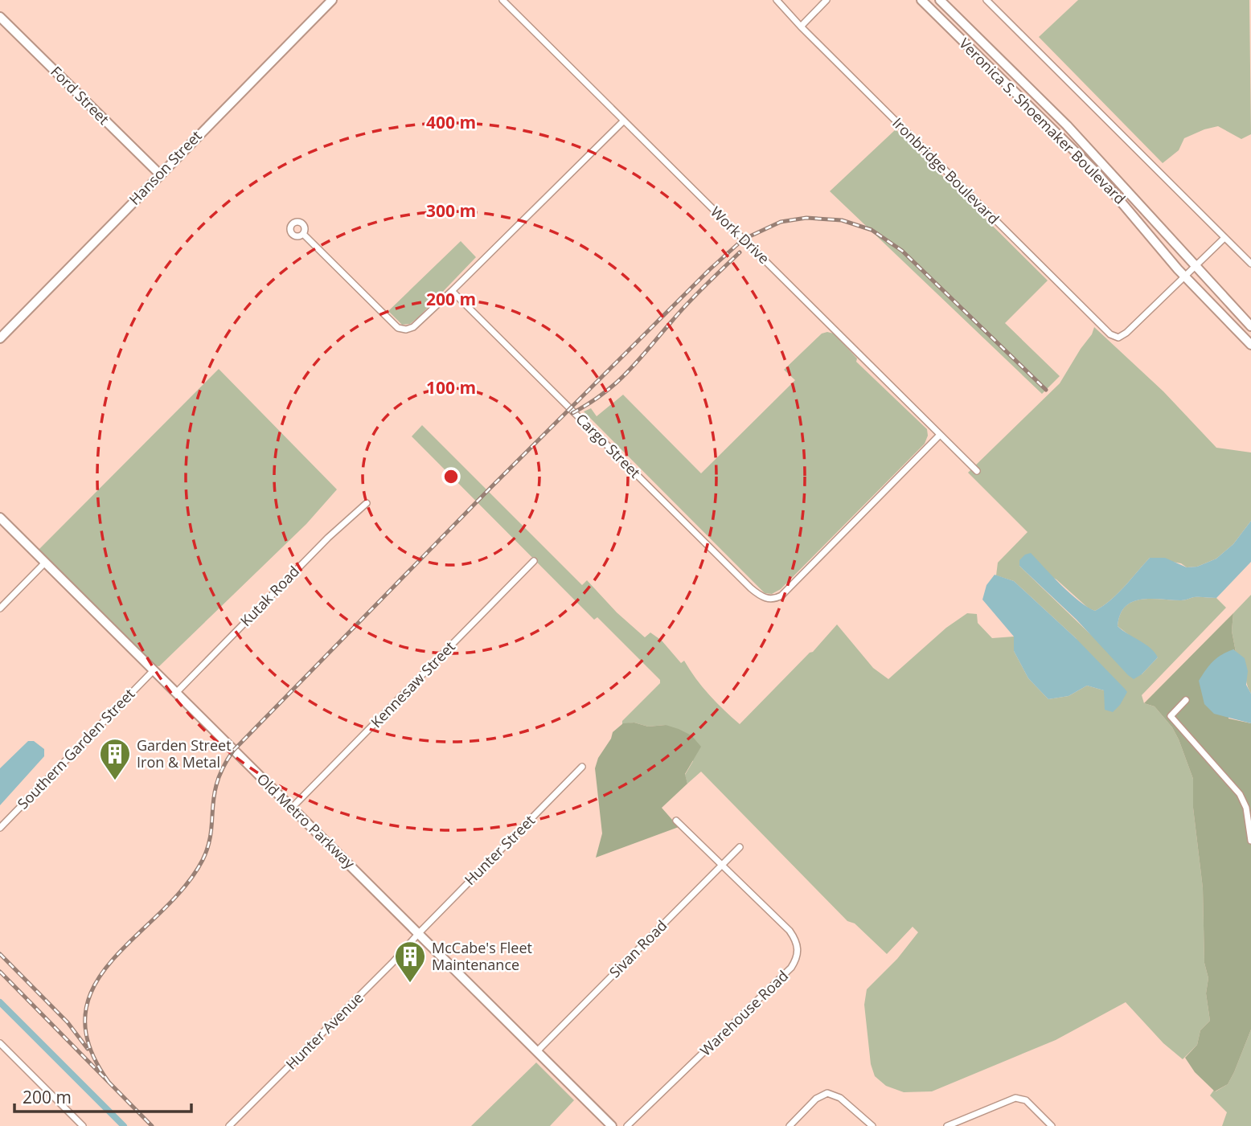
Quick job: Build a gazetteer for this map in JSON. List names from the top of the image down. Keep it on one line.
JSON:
{"streets":{"street":["Ford Street","Veronica S. Shoemaker Boulevard","Hanson Street","Ironbridge Boulevard","Work Drive","Cargo Street","Kutak Road","Kennesaw Street","Southern Garden Street","Old Metro Parkway","Hunter Street","Sivan Road","Warehouse Road","Hunter Avenue"]},"crossings":[["Ford Street","Hanson Street"],["Veronica S. Shoemaker Boulevard","Ironbridge Boulevard"],["Work Drive","Cargo Street"],["Kutak Road","Old Metro Parkway"],["Kennesaw Street","Old Metro Parkway"],["Southern Garden Street","Old Metro Parkway"],["Old Metro Parkway","Hunter Street"],["Old Metro Parkway","Sivan Road"],["Old Metro Parkway","Hunter Avenue"],["Hunter Street","Hunter Avenue"],["Sivan Road","Warehouse Road"]],"places":{"building":["Garden Street Iron & Metal","McCabe's Fleet Maintenance"]},"scale_bar":"200 m","rings":["400 m","300 m","200 m","100 m"]}
